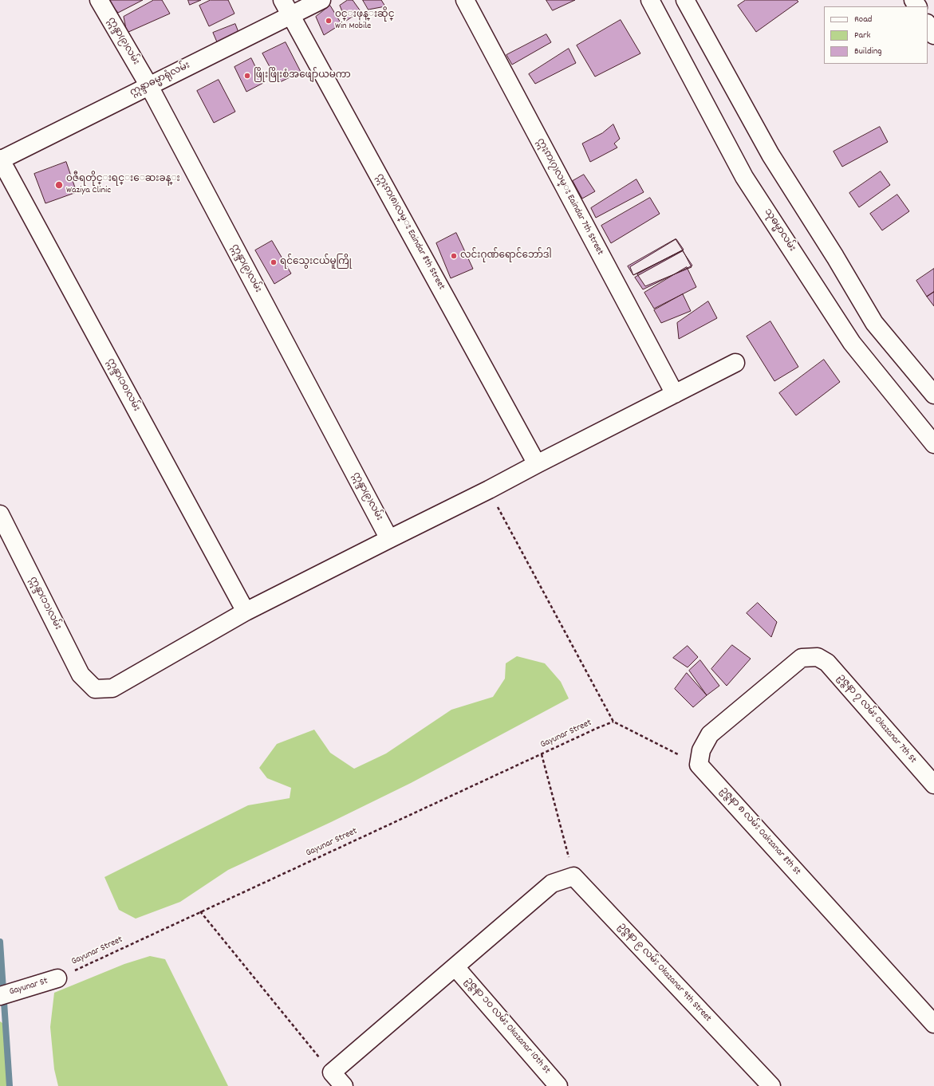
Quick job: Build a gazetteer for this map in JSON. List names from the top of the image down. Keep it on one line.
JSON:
{"streets":{"street":["ဣန္ဒာ(၉)လမ်း","ဣန္ဒာဓမ္မာရုံလမ်း","ဣႏၵာ(၇)လမ္း Eaindar 7th Street","သုဓမ္မာလမ်း","ဣႏၵာ(၈)လမ္း Eaindar 8th Street","ဣန္ဒာ(၁၀)လမ်း","ဣန္ဒာ(၁၁)လမ်း","ဥဇ္ဇနာ ၇ လမ်း Okazanar 7th St","ဥဇ္ဇနာ ၈ လမ်း Oakzanar 8th St","ဥဇ္ဇနာ ၉ လမ်း Okazanar 9th Street","Gayunar St","ဥဇ္ဇနာ ၁၀ လမ်း Okazanar 10th St"],"path":["Gayunar Street"]},"crossings":[["ဣန္ဒာ(၉)လမ်း","ဣန္ဒာဓမ္မာရုံလမ်း"],["ဣန္ဒာဓမ္မာရုံလမ်း","ဣႏၵာ(၈)လမ္း Eaindar 8th Street"],["ဣန္ဒာဓမ္မာရုံလမ်း","ဣန္ဒာ(၁၀)လမ်း"],["ဣန္ဒာ(၁၀)လမ်း","ဣန္ဒာ(၁၁)လမ်း"],["ဥဇ္ဇနာ ၇ လမ်း Okazanar 7th St","ဥဇ္ဇနာ ၈ လမ်း Oakzanar 8th St"],["Gayunar Street","Gayunar St"]],"places":["၀င္းဖုန္းဆိုင္ Win Mobile","ဖြိုးဖြိုးစံအဖျော်ယမကာ","၀ဇီရတိုင္းရင္းေဆးခန္း Waziya Clinic","လင်းဂုဏ်ရောင်ဘော်ဒါ","ရင်သွေးငယ်မူကြို"],"legend":["Road","Park","Building"]}
